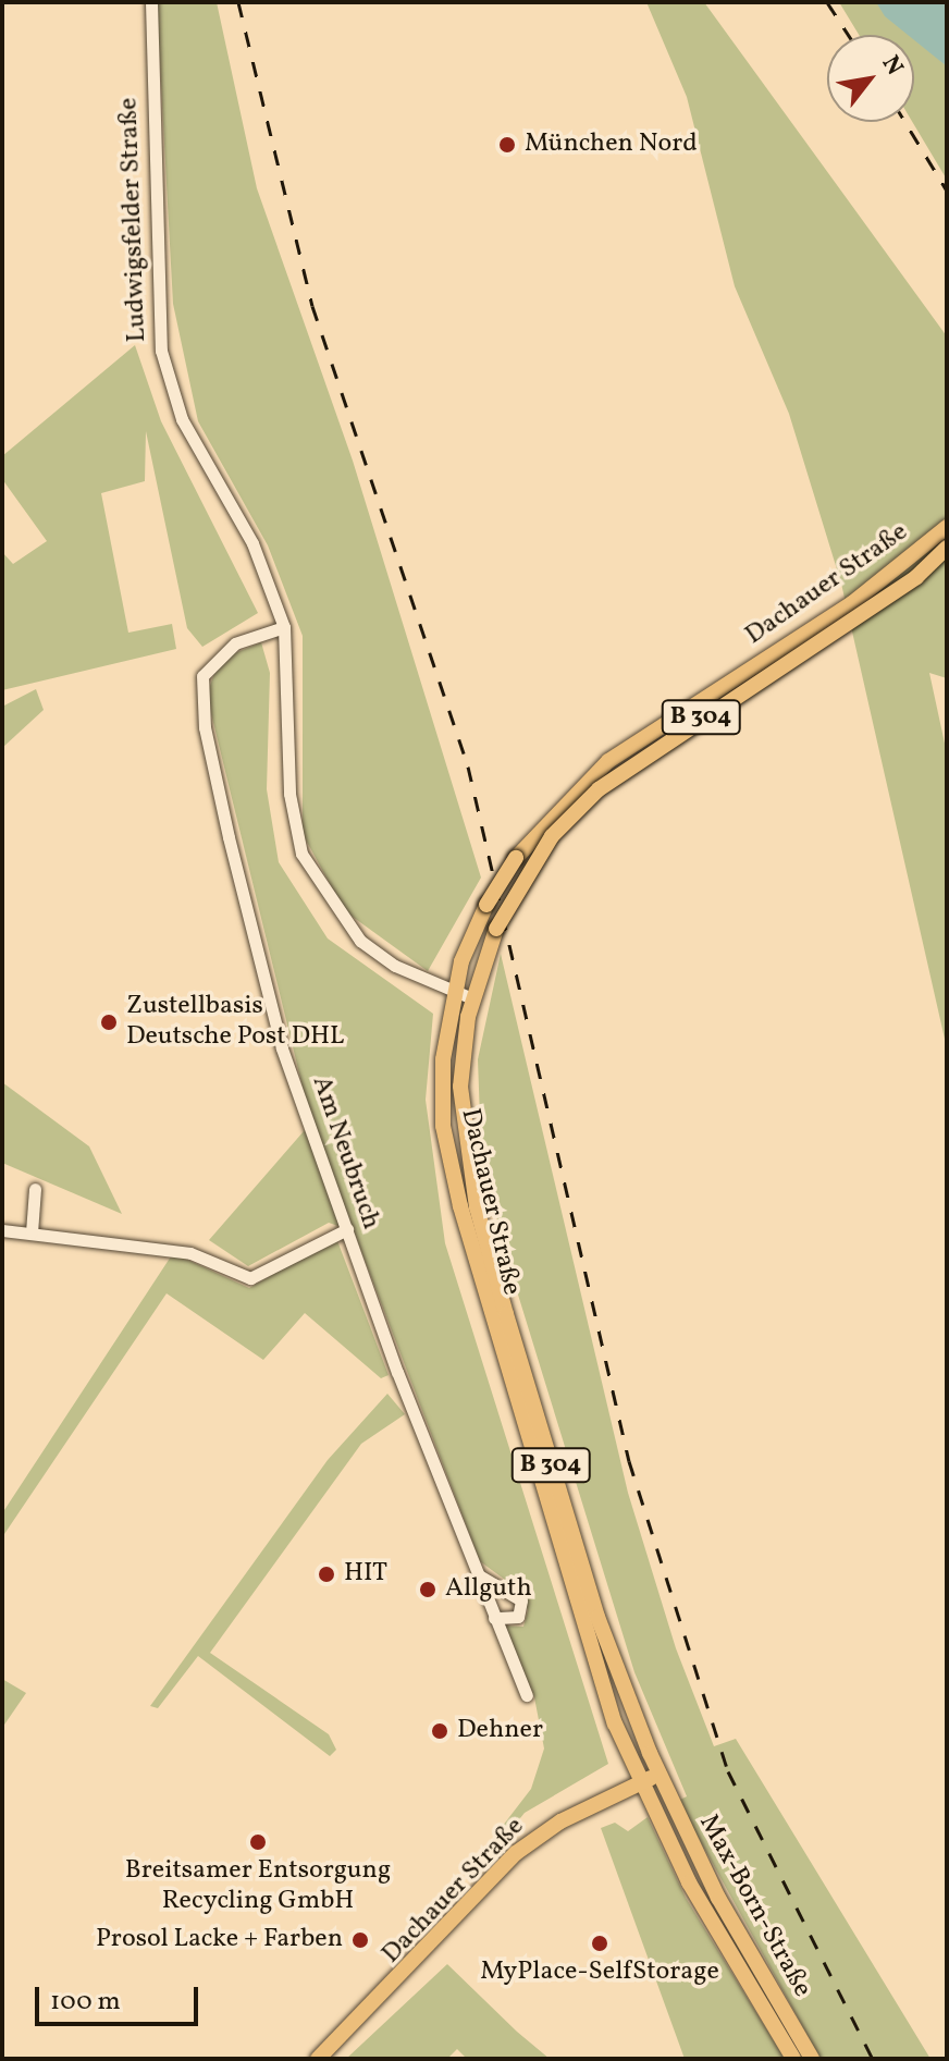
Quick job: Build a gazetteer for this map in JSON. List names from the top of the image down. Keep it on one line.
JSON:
{"streets":{"main road":["Dachauer Straße","B 304","Max-Born-Straße"],"street":["Ludwigsfelder Straße","Am Neubruch"]},"crossings":[["Ludwigsfelder Straße","Dachauer Straße"],["Ludwigsfelder Straße","Am Neubruch"],["Dachauer Straße","Max-Born-Straße"]],"places":["München Nord","Zustellbasis Deutsche Post DHL","HIT","Allguth","Dehner","Breitsamer Entsorgung Recycling GmbH","Prosol Lacke + Farben","MyPlace-SelfStorage"],"scale_bar":"100 m","north":"top right"}
